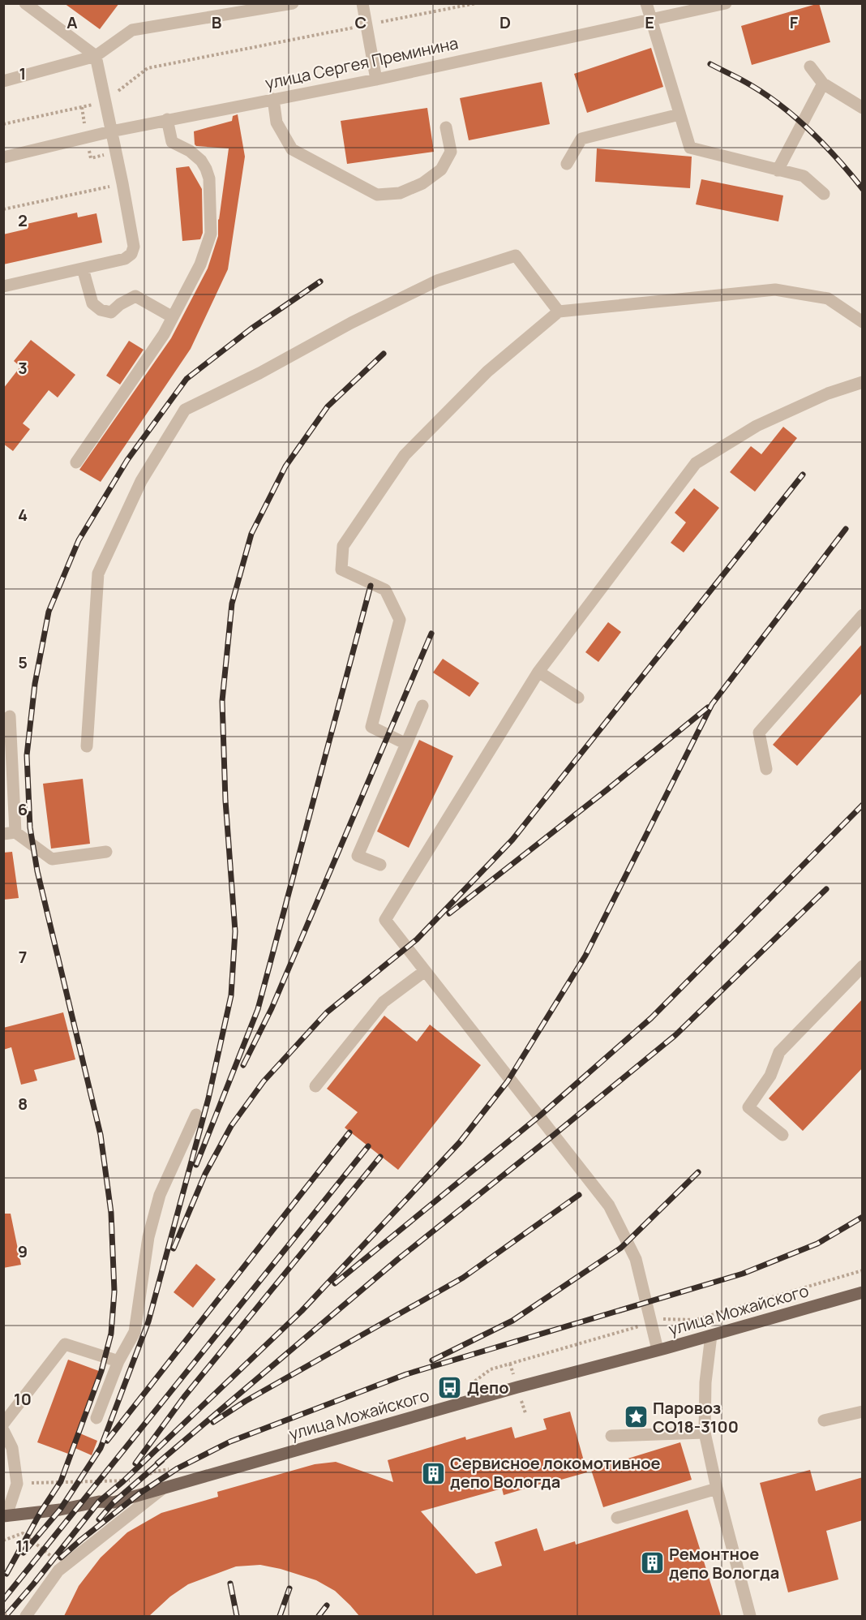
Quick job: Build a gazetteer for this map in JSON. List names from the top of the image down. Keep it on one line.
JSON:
{"streets":{"main road":["улица Можайского"],"street":["улица Сергея Преминина"]},"places":{"bus stop":["Депо"],"place":["Паровоз СО18-3100"],"building":["Сервисное локомотивное депо Вологда","Ремонтное депо Вологда"]},"grid":{"columns":["A","B","C","D","E","F"],"rows":["1","2","3","4","5","6","7","8","9","10","11"]}}
